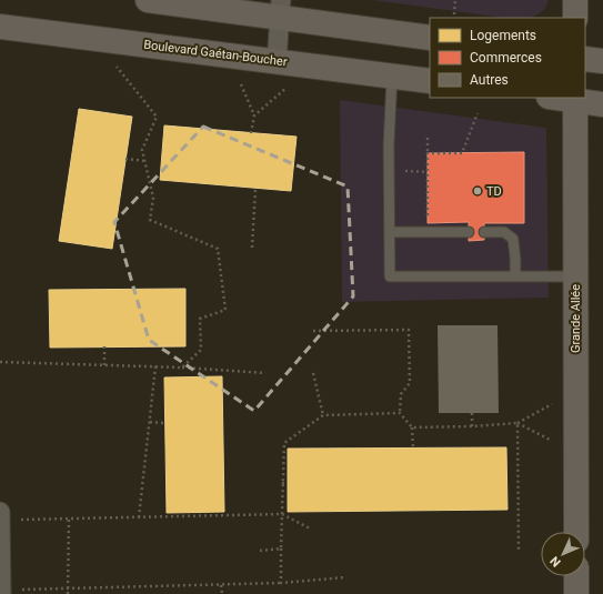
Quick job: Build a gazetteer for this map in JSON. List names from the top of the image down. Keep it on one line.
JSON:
{"streets":{"main road":["Boulevard Gaétan-Boucher","Grande Allée"]},"places":["TD"],"legend":["Logements","Commerces","Autres"],"north":"bottom left"}
